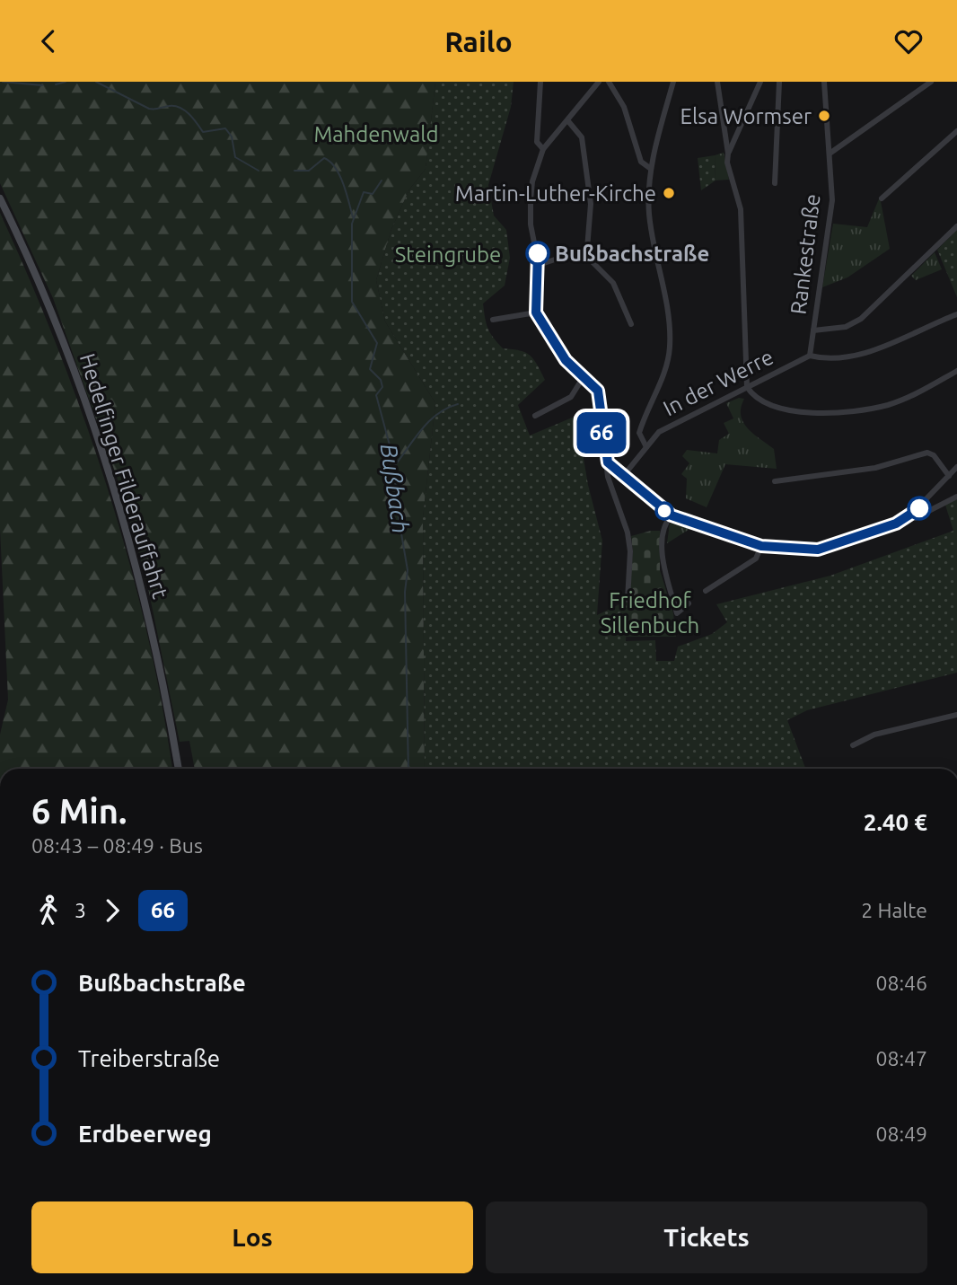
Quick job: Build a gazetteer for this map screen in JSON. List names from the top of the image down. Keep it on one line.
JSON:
{"streets":{"main road":["Hedelfinger Filderauffahrt"],"street":["Rankestraße","In der Werre"]},"crossings":[["Rankestraße","In der Werre"]],"water":["Bußbach"],"parks":["Mahdenwald","Steingrube","Friedhof Sillenbuch"],"places":["Elsa Wormser","Martin-Luther-Kirche","Bußbachstraße"],"lines":["bus line 66"],"page":{"header":"Railo","on_map":"66","heading":["6 Min.","08:43 – 08:49 · Bus","2.40 €"],"legs":["3","66","2 Halte"],"list":[{"name":"Bußbachstraße","value":"08:46"},{"name":"Treiberstraße","value":"08:47"},{"name":"Erdbeerweg","value":"08:49"}],"buttons":["Los","Tickets"]}}
